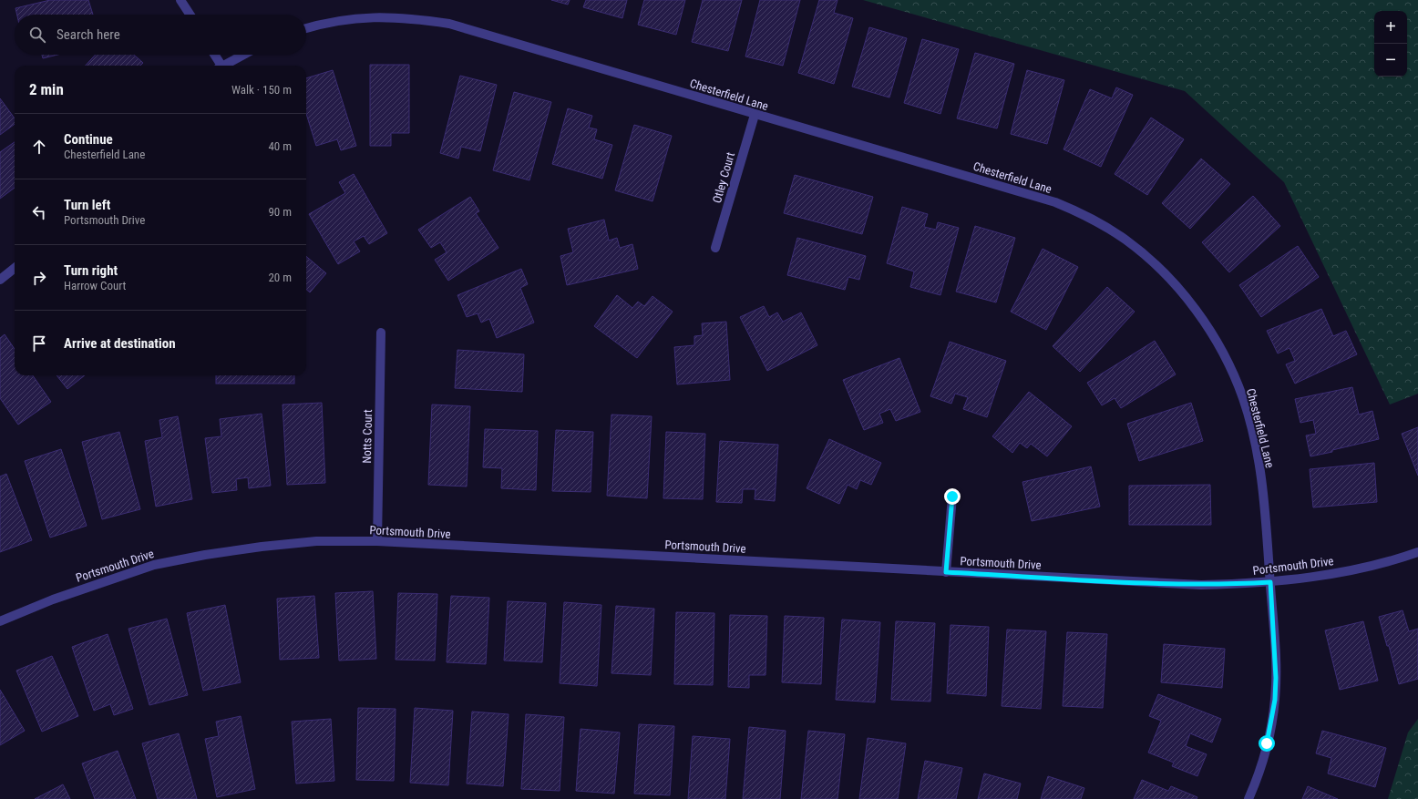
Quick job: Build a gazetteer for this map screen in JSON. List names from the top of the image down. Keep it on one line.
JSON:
{"streets":{"street":["Chesterfield Lane","Otley Court","Notts Court","Portsmouth Drive"]},"crossings":[["Chesterfield Lane","Otley Court"],["Chesterfield Lane","Portsmouth Drive"],["Notts Court","Portsmouth Drive"]],"page":{"map_buttons":["+","−"],"search":"Search here","heading":["2 min","Walk · 150 m"],"list":[["Continue","Chesterfield Lane","40 m"],["Turn left","Portsmouth Drive","90 m"],["Turn right","Harrow Court","20 m"],"Arrive at destination"]}}
